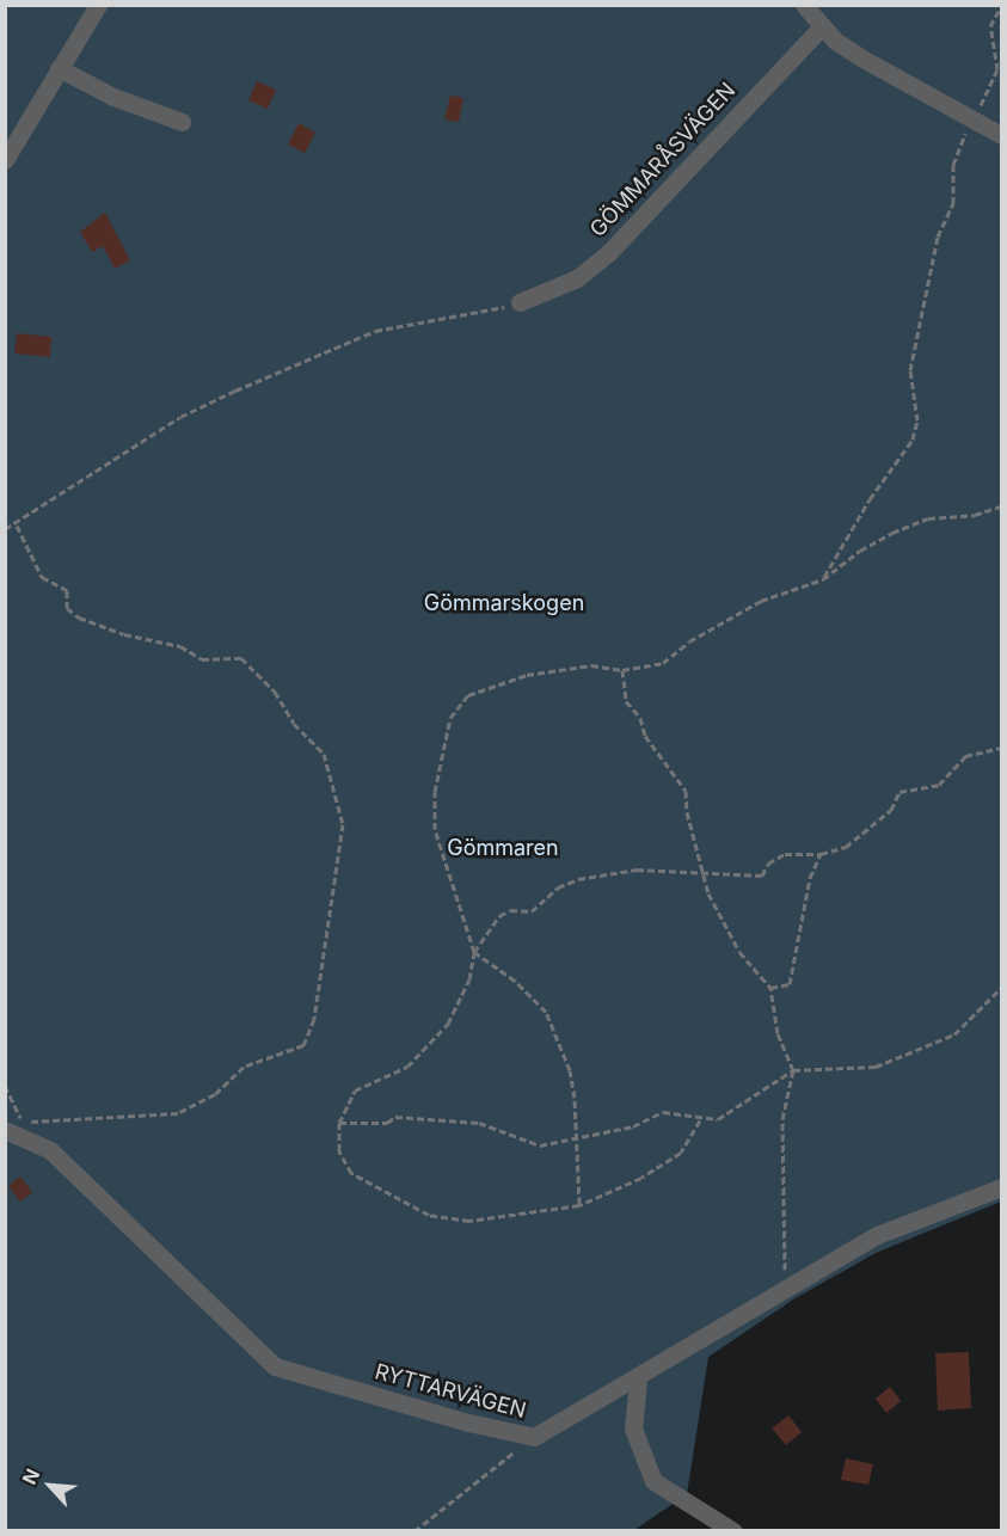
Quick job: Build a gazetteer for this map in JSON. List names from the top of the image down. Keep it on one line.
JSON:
{"streets":{"street":["GÖMMARÅSVÄGEN","RYTTARVÄGEN"]},"parks":["Gömmarskogen","Gömmaren"],"north":"top left"}
